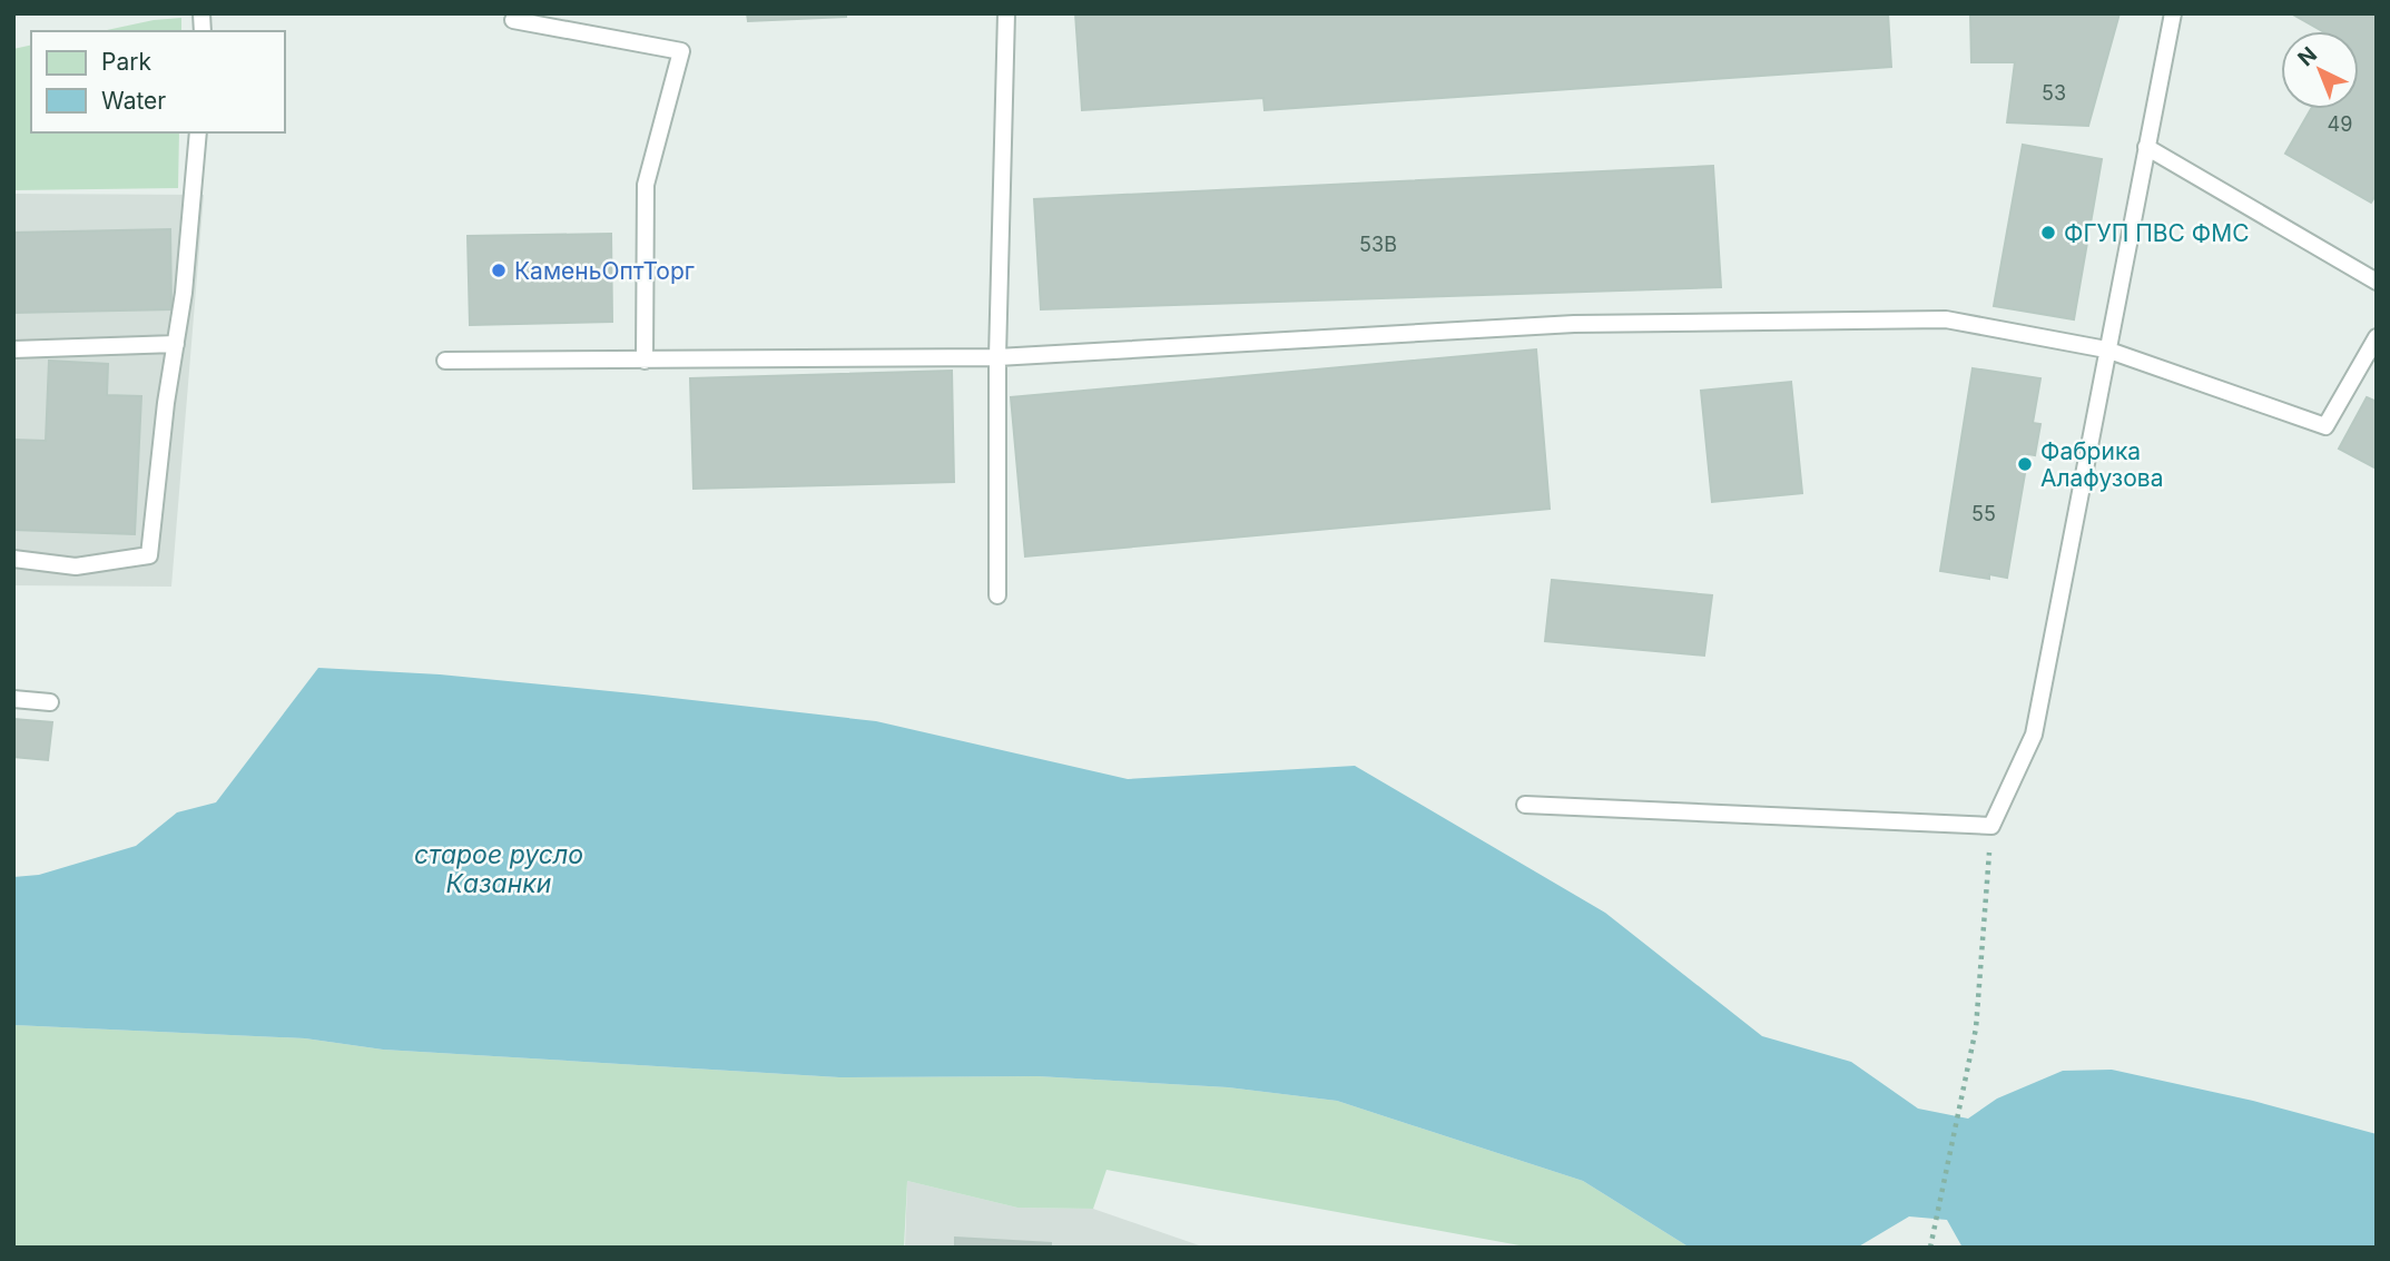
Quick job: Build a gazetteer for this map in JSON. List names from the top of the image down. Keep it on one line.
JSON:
{"water":["старое русло Казанки"],"places":["ФГУП ПВС ФМС","КаменьОптТорг","Фабрика Алафузова"],"house_numbers":["53","49","53В","55"],"legend":["Park","Water"],"north":"top left"}
